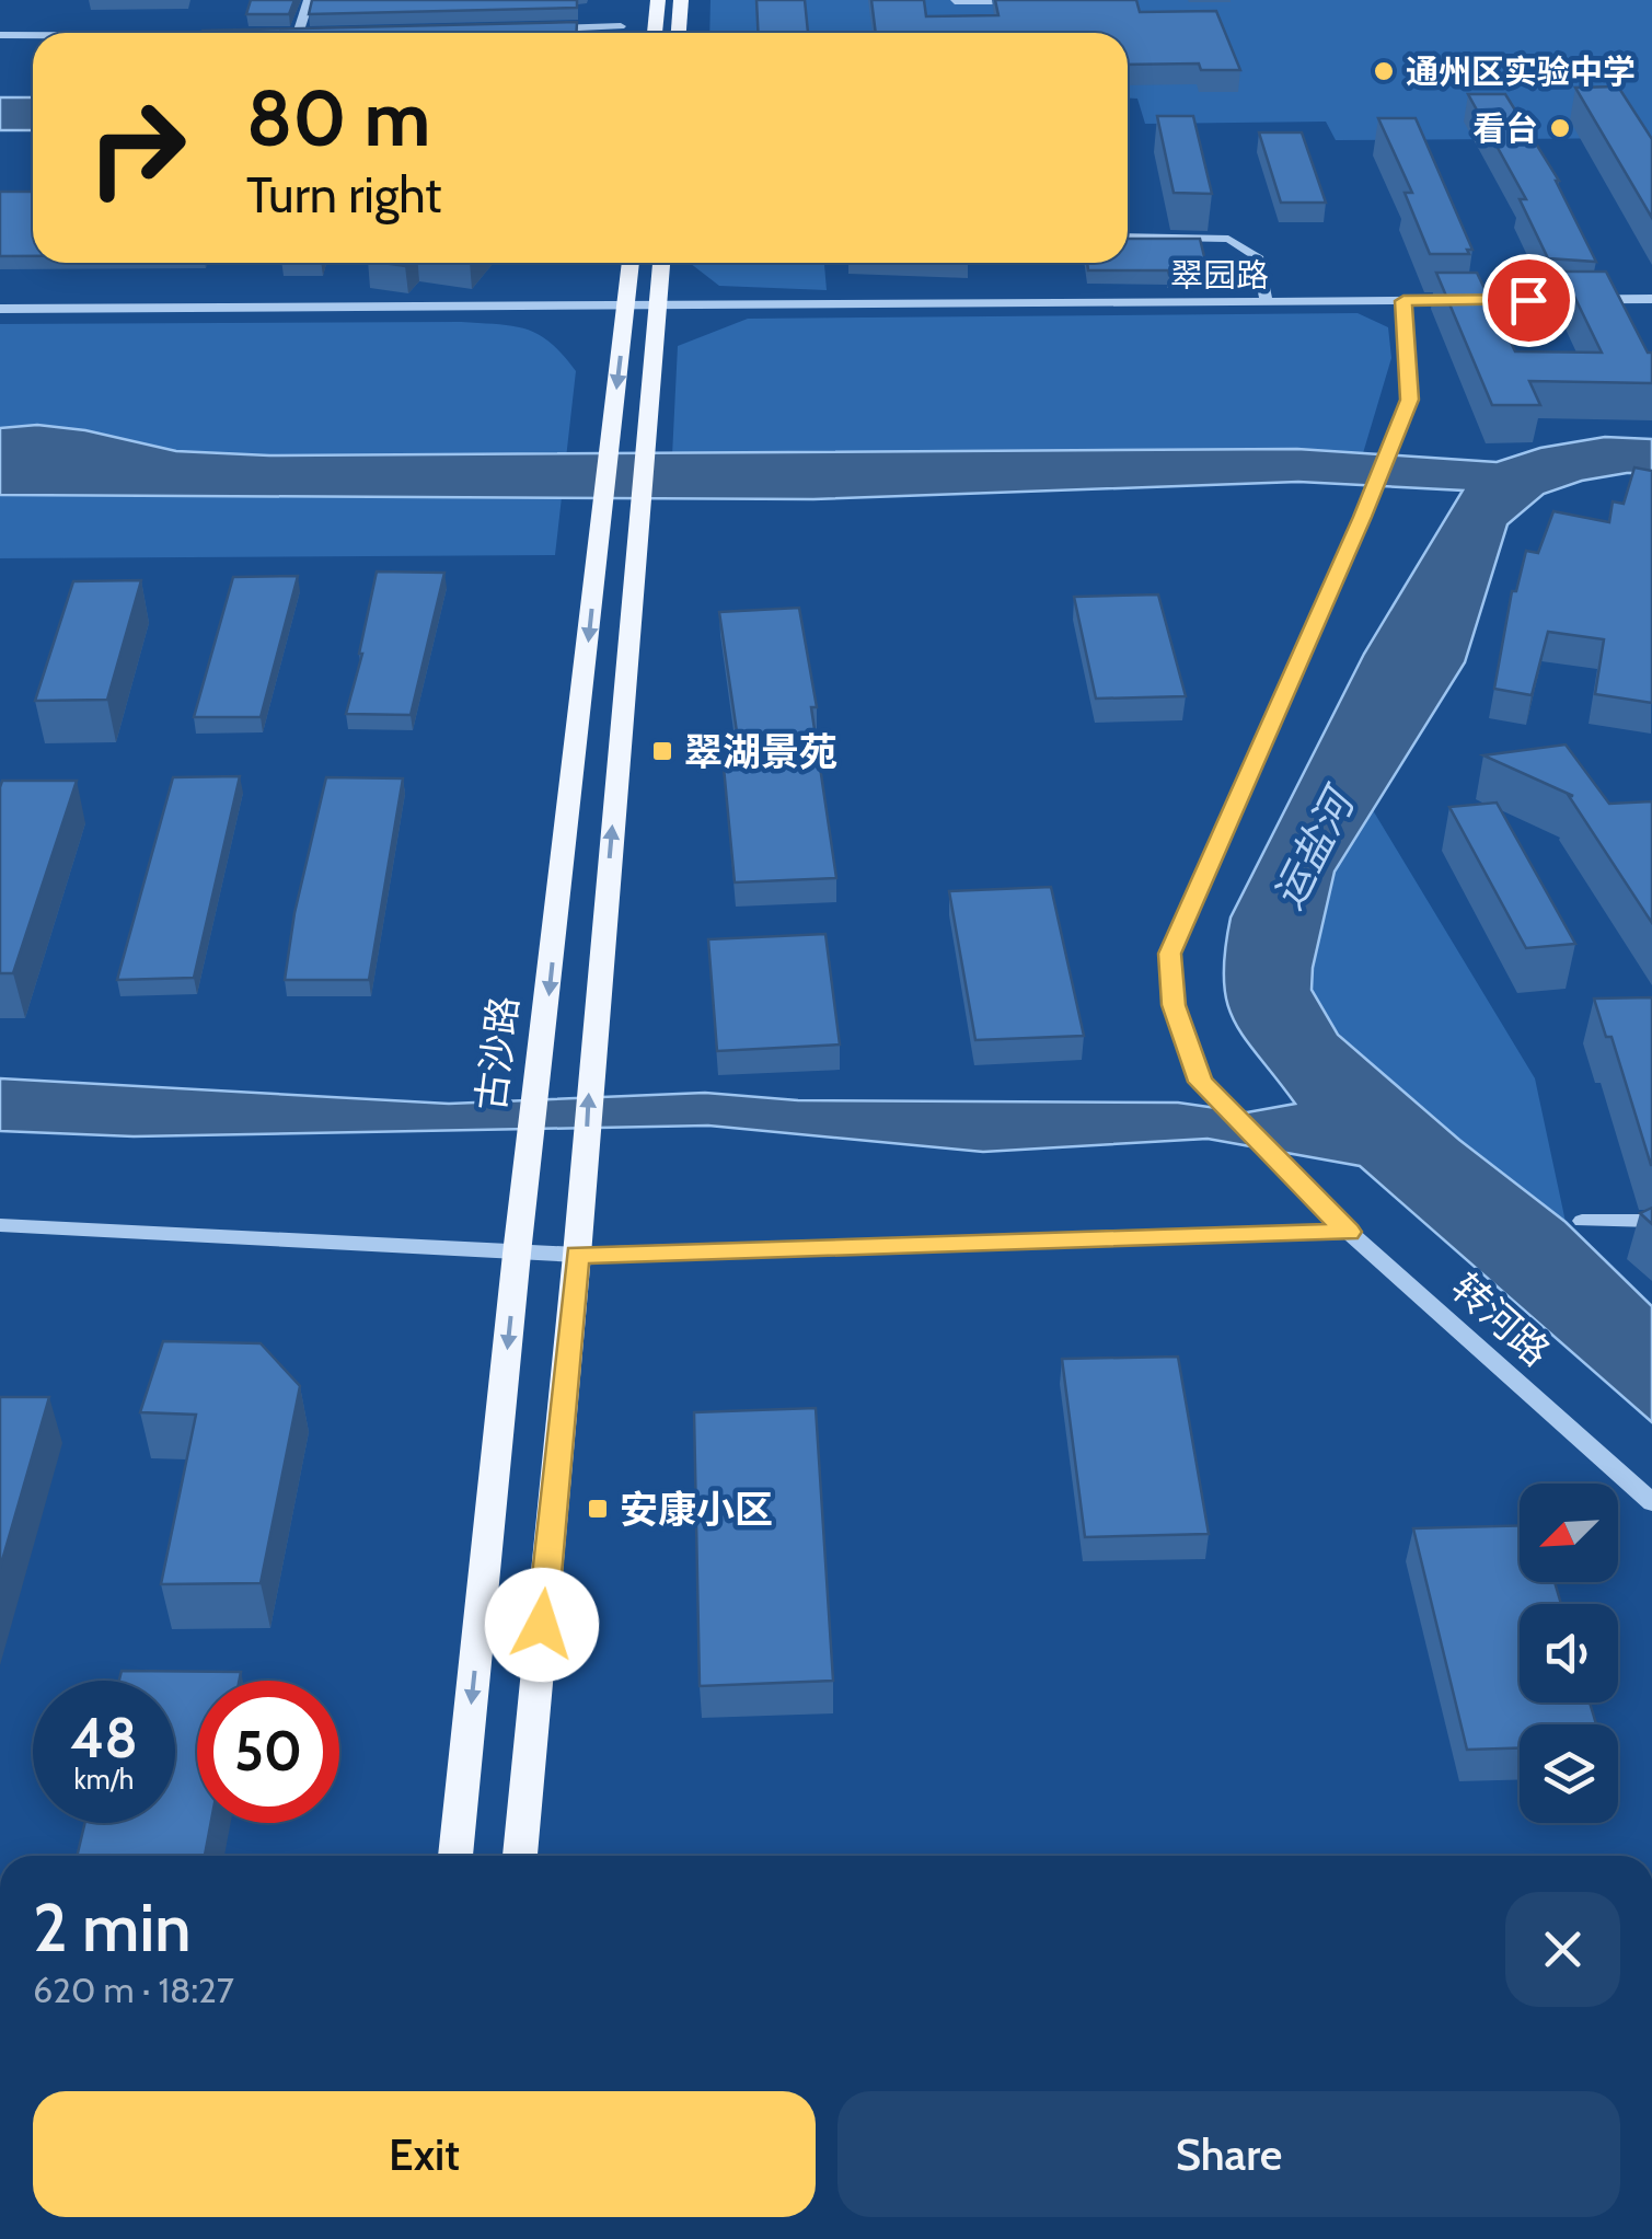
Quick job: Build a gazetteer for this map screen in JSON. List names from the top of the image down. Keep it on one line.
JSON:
{"streets":{"main road":["古沙路"],"street":["翠园路","转河路"]},"crossings":[["翠园路","古沙路"],["翠园路","转河路"]],"water":["运盐河"],"places":{"other":["通州区实验中学","看台"],"transit":["翠湖景苑","安康小区"]},"north":"bottom left","page":{"turn":["80 m","Turn right"],"speed":"48 km/h","limit":"50","heading":["2 min","620 m · 18:27"],"buttons":["Exit","Share"]}}
